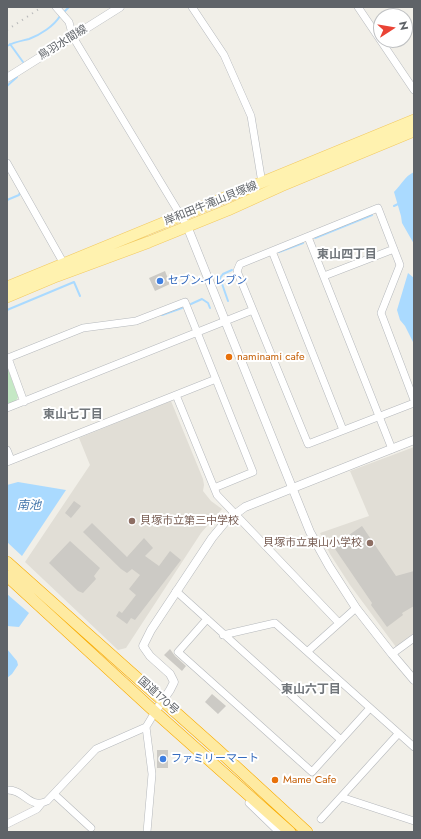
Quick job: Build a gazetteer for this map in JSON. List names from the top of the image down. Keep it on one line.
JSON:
{"streets":{"highway":["国道170号"],"main road":["岸和田牛滝山貝塚線"],"street":["鳥羽水間線"]},"districts":["東山四丁目","東山七丁目","東山六丁目"],"water":["南池"],"places":["セブン-イレブン","naminami cafe","貝塚市立第三中学校","貝塚市立東山小学校","ファミリーマート","Mame Cafe"],"north":"right"}
